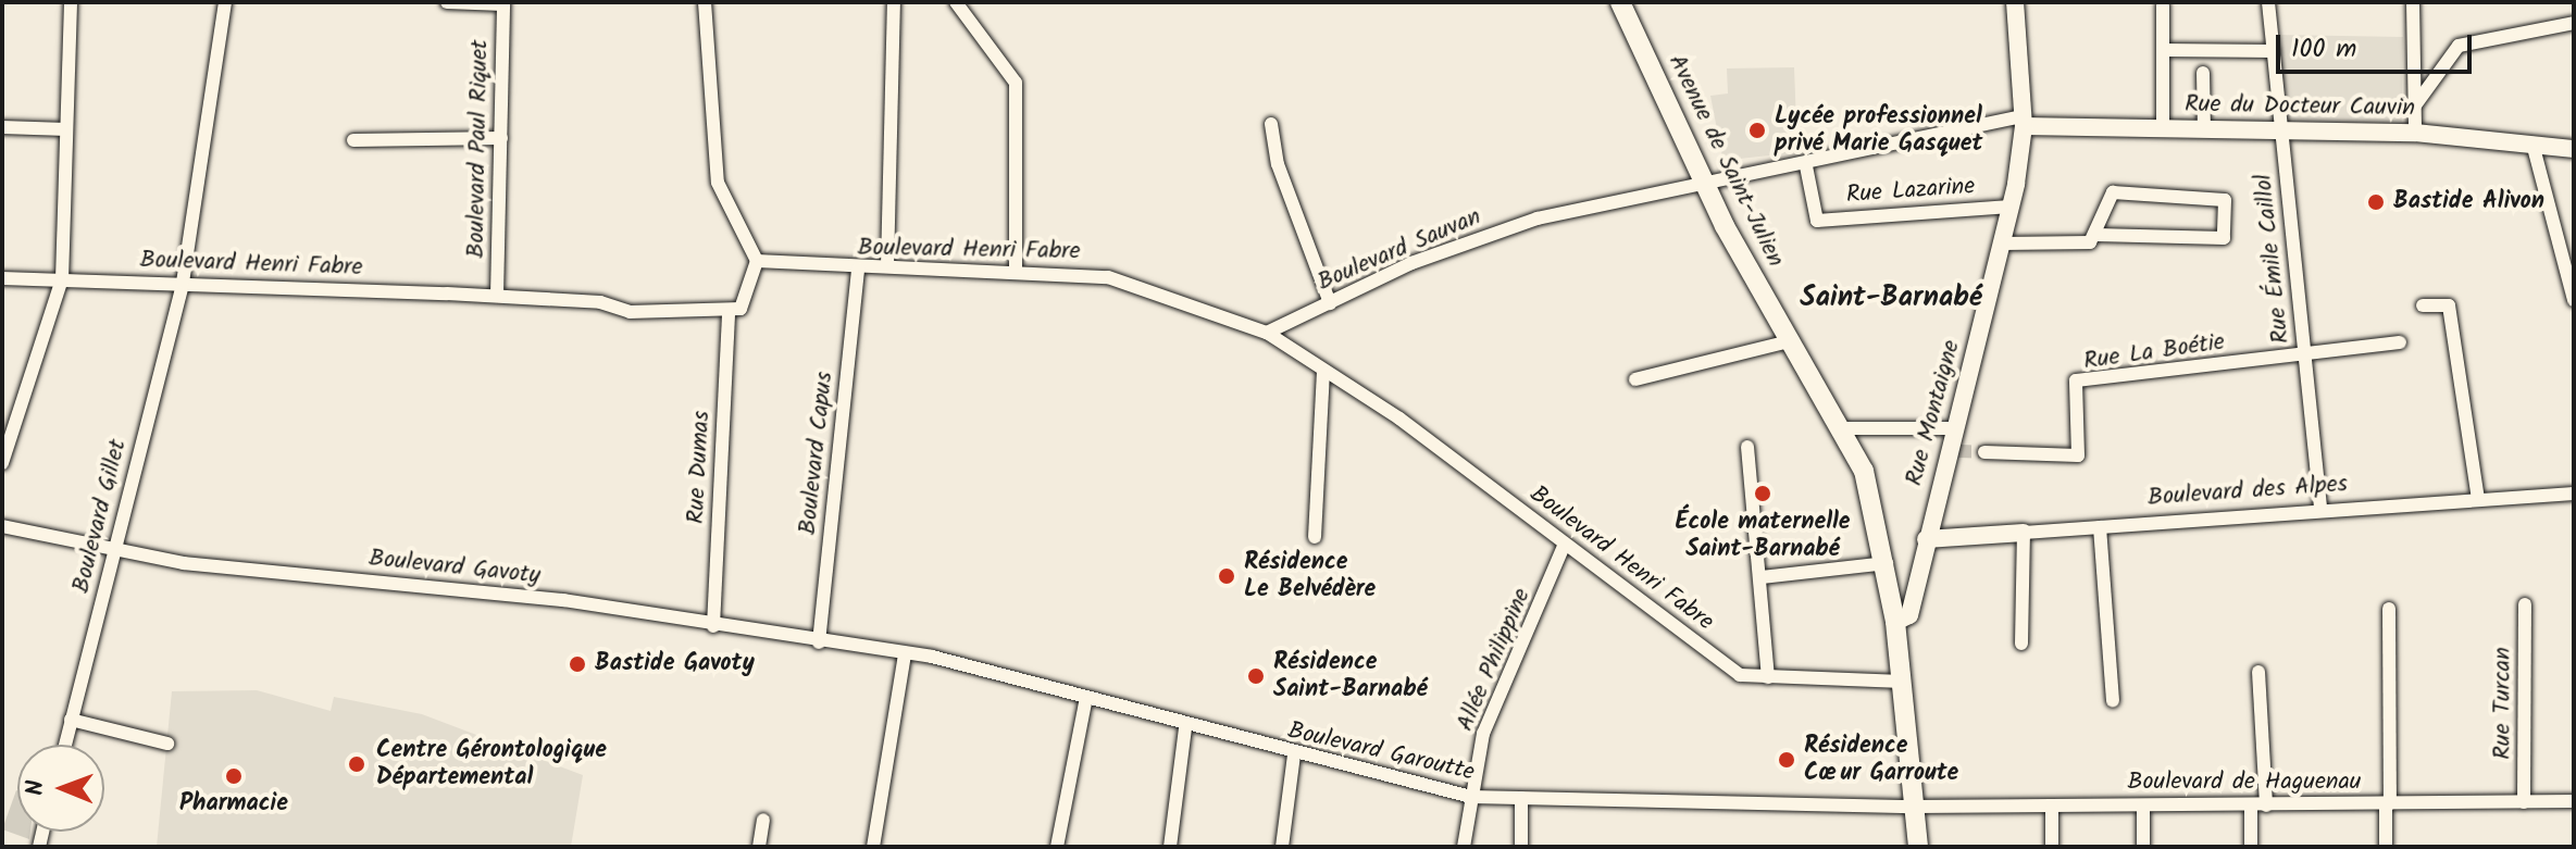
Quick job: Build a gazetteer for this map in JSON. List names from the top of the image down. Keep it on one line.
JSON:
{"streets":{"main road":["Avenue de Saint-Julien"],"street":["Rue du Docteur Cauvin","Boulevard Paul Riquet","Rue Lazarine","Boulevard Henri Fabre","Boulevard Sauvan","Rue Émile Caillol","Rue La Boétie","Rue Montaigne","Boulevard Capus","Rue Dumas","Boulevard des Alpes","Boulevard Gillet","Boulevard Gavoty","Allée Philippine","Rue Turcan","Boulevard Garoutte","Boulevard de Haguenau"]},"crossings":[["Rue du Docteur Cauvin","Boulevard Sauvan"],["Rue du Docteur Cauvin","Rue Émile Caillol"],["Rue du Docteur Cauvin","Rue Montaigne"],["Boulevard Paul Riquet","Boulevard Henri Fabre"],["Avenue de Saint-Julien","Boulevard Henri Fabre"],["Avenue de Saint-Julien","Boulevard Sauvan"],["Avenue de Saint-Julien","Rue Montaigne"],["Avenue de Saint-Julien","Boulevard Garoutte"],["Avenue de Saint-Julien","Boulevard de Haguenau"],["Rue Lazarine","Boulevard Sauvan"],["Rue Lazarine","Rue Montaigne"],["Boulevard Henri Fabre","Boulevard Sauvan"],["Boulevard Henri Fabre","Boulevard Capus"],["Boulevard Henri Fabre","Rue Dumas"],["Boulevard Henri Fabre","Boulevard Gillet"],["Boulevard Henri Fabre","Allée Philippine"],["Boulevard Sauvan","Rue Montaigne"],["Rue Émile Caillol","Rue La Boétie"],["Rue Émile Caillol","Boulevard des Alpes"],["Rue Montaigne","Boulevard des Alpes"],["Boulevard Capus","Boulevard Gavoty"],["Rue Dumas","Boulevard Gavoty"],["Boulevard Gillet","Boulevard Gavoty"],["Boulevard Gavoty","Boulevard Garoutte"],["Allée Philippine","Boulevard Garoutte"],["Rue Turcan","Boulevard de Haguenau"],["Boulevard Garoutte","Boulevard de Haguenau"]],"districts":["Saint-Barnabé"],"places":["Lycée professionnel privé Marie Gasquet","Bastide Alivon","École maternelle Saint-Barnabé","Résidence Le Belvédère","Bastide Gavoty","Résidence Saint-Barnabé","Résidence Cœur Garroute","Centre Gérontologique Départemental","Pharmacie"],"scale_bar":"100 m","north":"left"}
